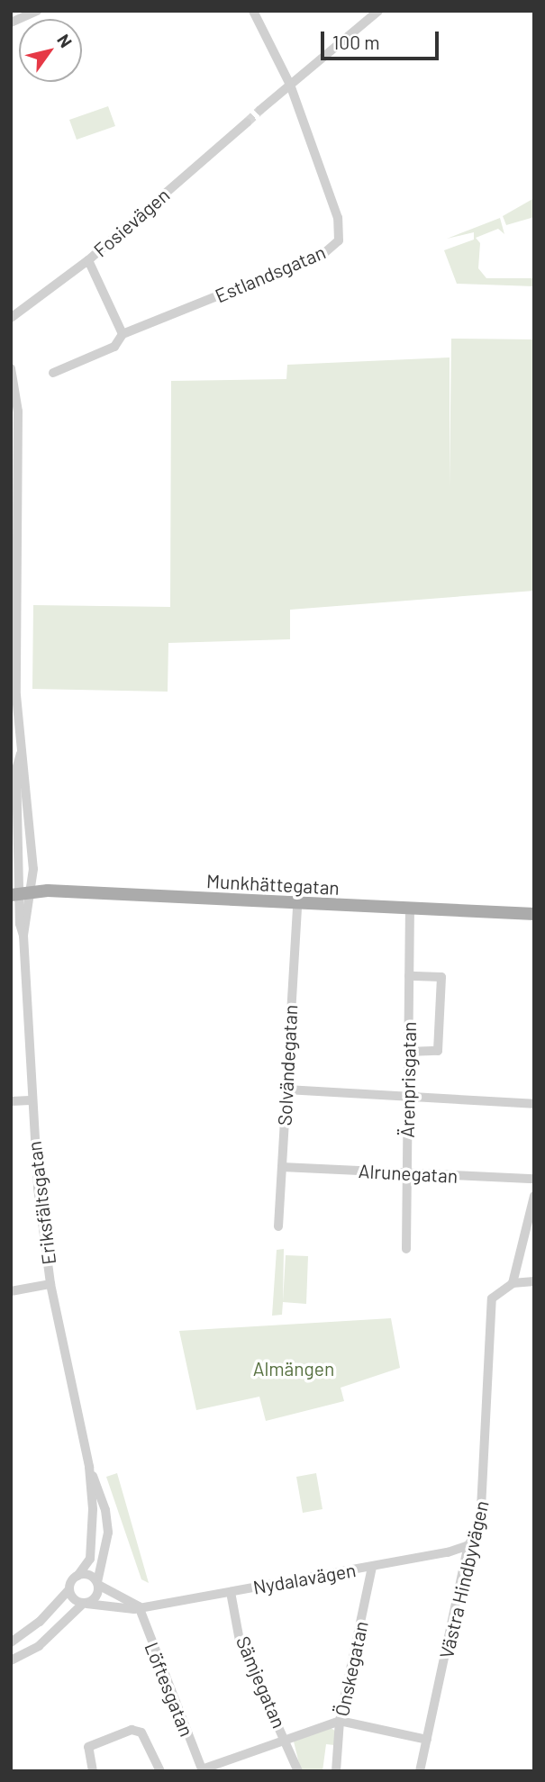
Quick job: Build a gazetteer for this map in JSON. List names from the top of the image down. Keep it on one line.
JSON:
{"streets":{"main road":["Munkhättegatan"],"street":["Fosievägen","Estlandsgatan","Solvändegatan","Ärenprisgatan","Alrunegatan","Eriksfältsgatan","Nydalavägen","Västra Hindbyvägen","Önskegatan","Sämjegatan","Löftesgatan"]},"crossings":[["Munkhättegatan","Solvändegatan"],["Munkhättegatan","Ärenprisgatan"],["Munkhättegatan","Eriksfältsgatan"],["Solvändegatan","Alrunegatan"],["Ärenprisgatan","Alrunegatan"],["Eriksfältsgatan","Nydalavägen"],["Nydalavägen","Västra Hindbyvägen"],["Nydalavägen","Önskegatan"],["Nydalavägen","Sämjegatan"],["Nydalavägen","Löftesgatan"]],"parks":["Almängen"],"scale_bar":"100 m","north":"top right"}
